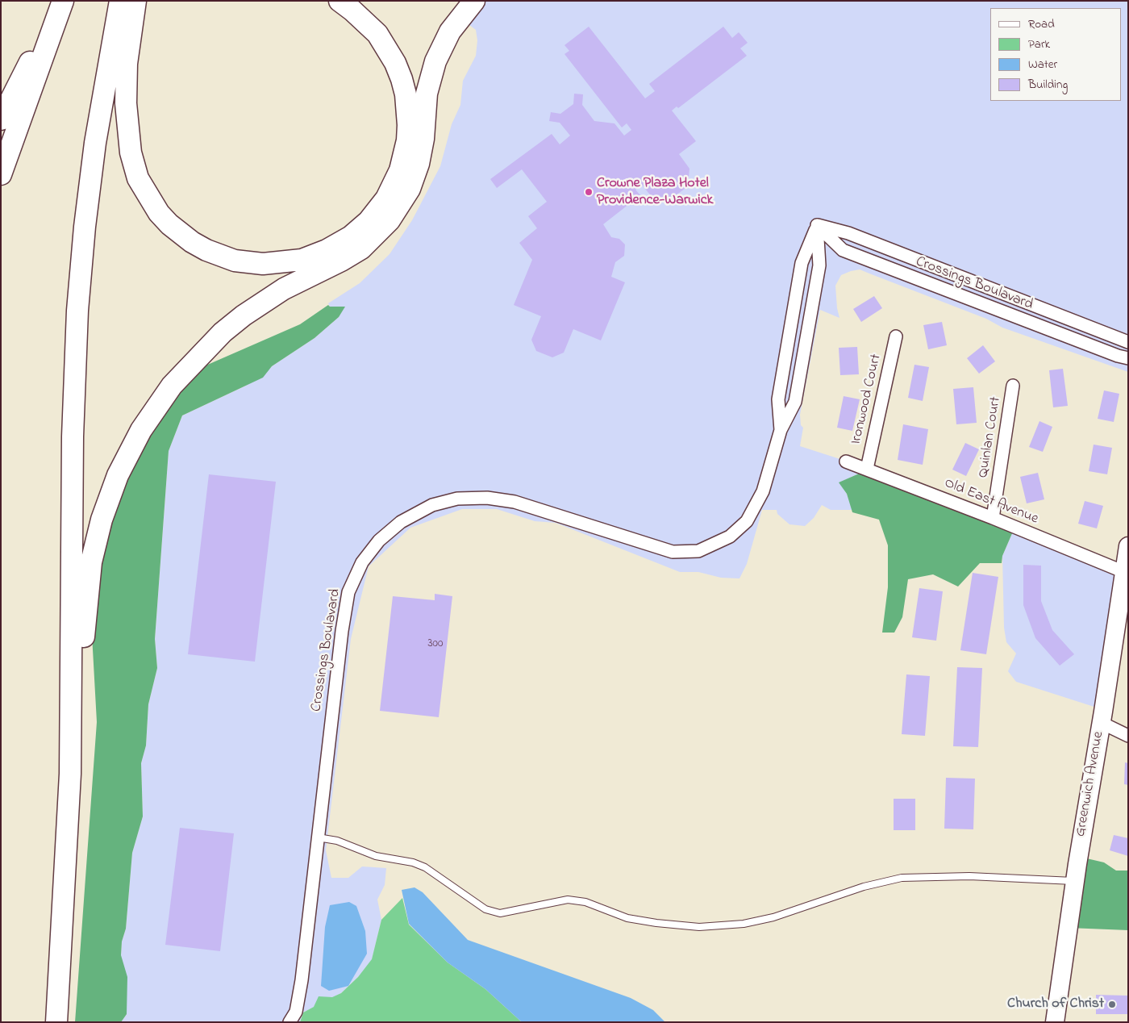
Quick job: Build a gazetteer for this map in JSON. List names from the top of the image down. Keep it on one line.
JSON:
{"streets":{"main road":["Greenwich Avenue"],"street":["Crossings Boulavard","Ironwood Court","Quinlan Court","Old East Avenue"]},"crossings":[["Ironwood Court","Old East Avenue"],["Quinlan Court","Old East Avenue"],["Old East Avenue","Greenwich Avenue"]],"places":["Crowne Plaza Hotel Providence-Warwick","Church of Christ"],"house_numbers":["300"],"legend":["Road","Park","Water","Building"]}
